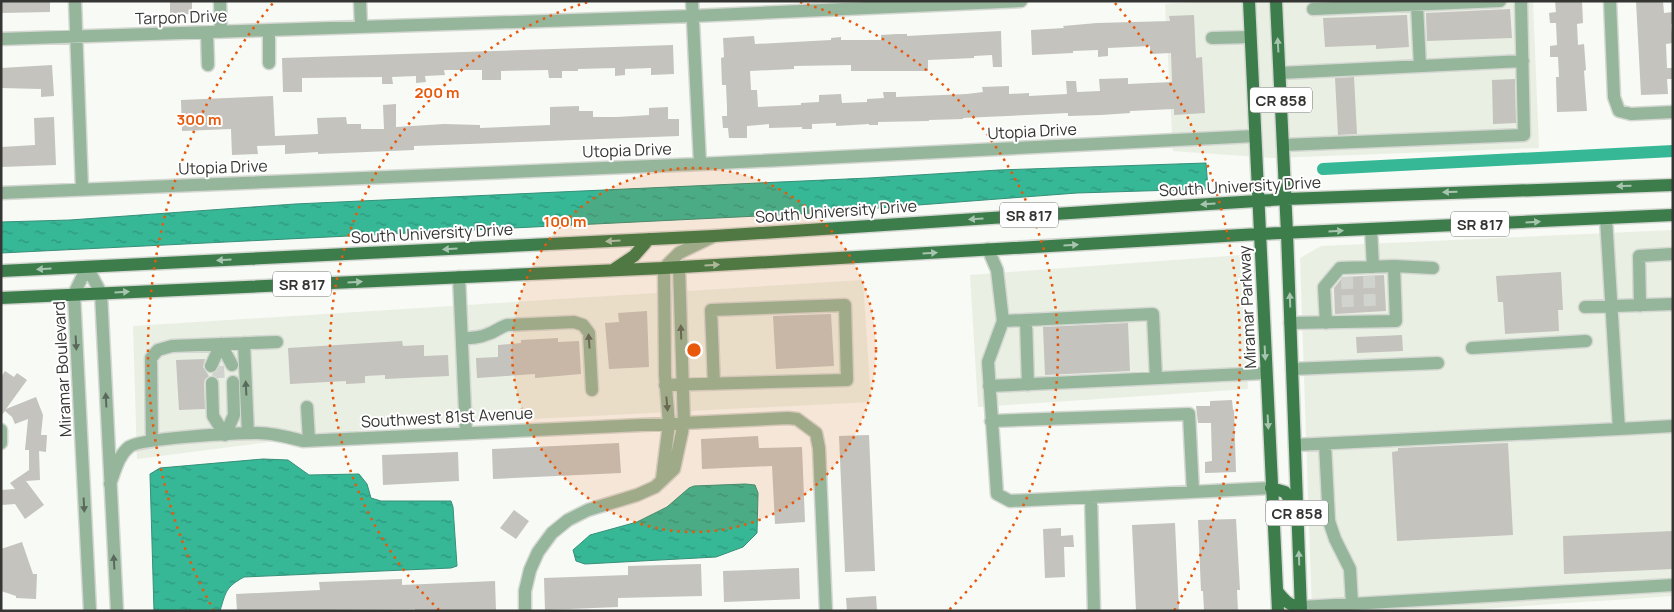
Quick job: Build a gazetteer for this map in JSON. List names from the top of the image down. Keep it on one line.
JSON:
{"streets":{"main road":["CR 858","South University Drive","SR 817","Miramar Parkway"],"street":["Tarpon Drive","Utopia Drive","Miramar Boulevard","Southwest 81st Avenue"]},"crossings":[["CR 858","South University Drive"],["CR 858","SR 817"],["Utopia Drive","Miramar Parkway"],["South University Drive","Miramar Parkway"],["South University Drive","Miramar Boulevard"],["SR 817","Miramar Parkway"],["SR 817","Miramar Boulevard"]],"rings":["200 m","300 m","100 m"]}
